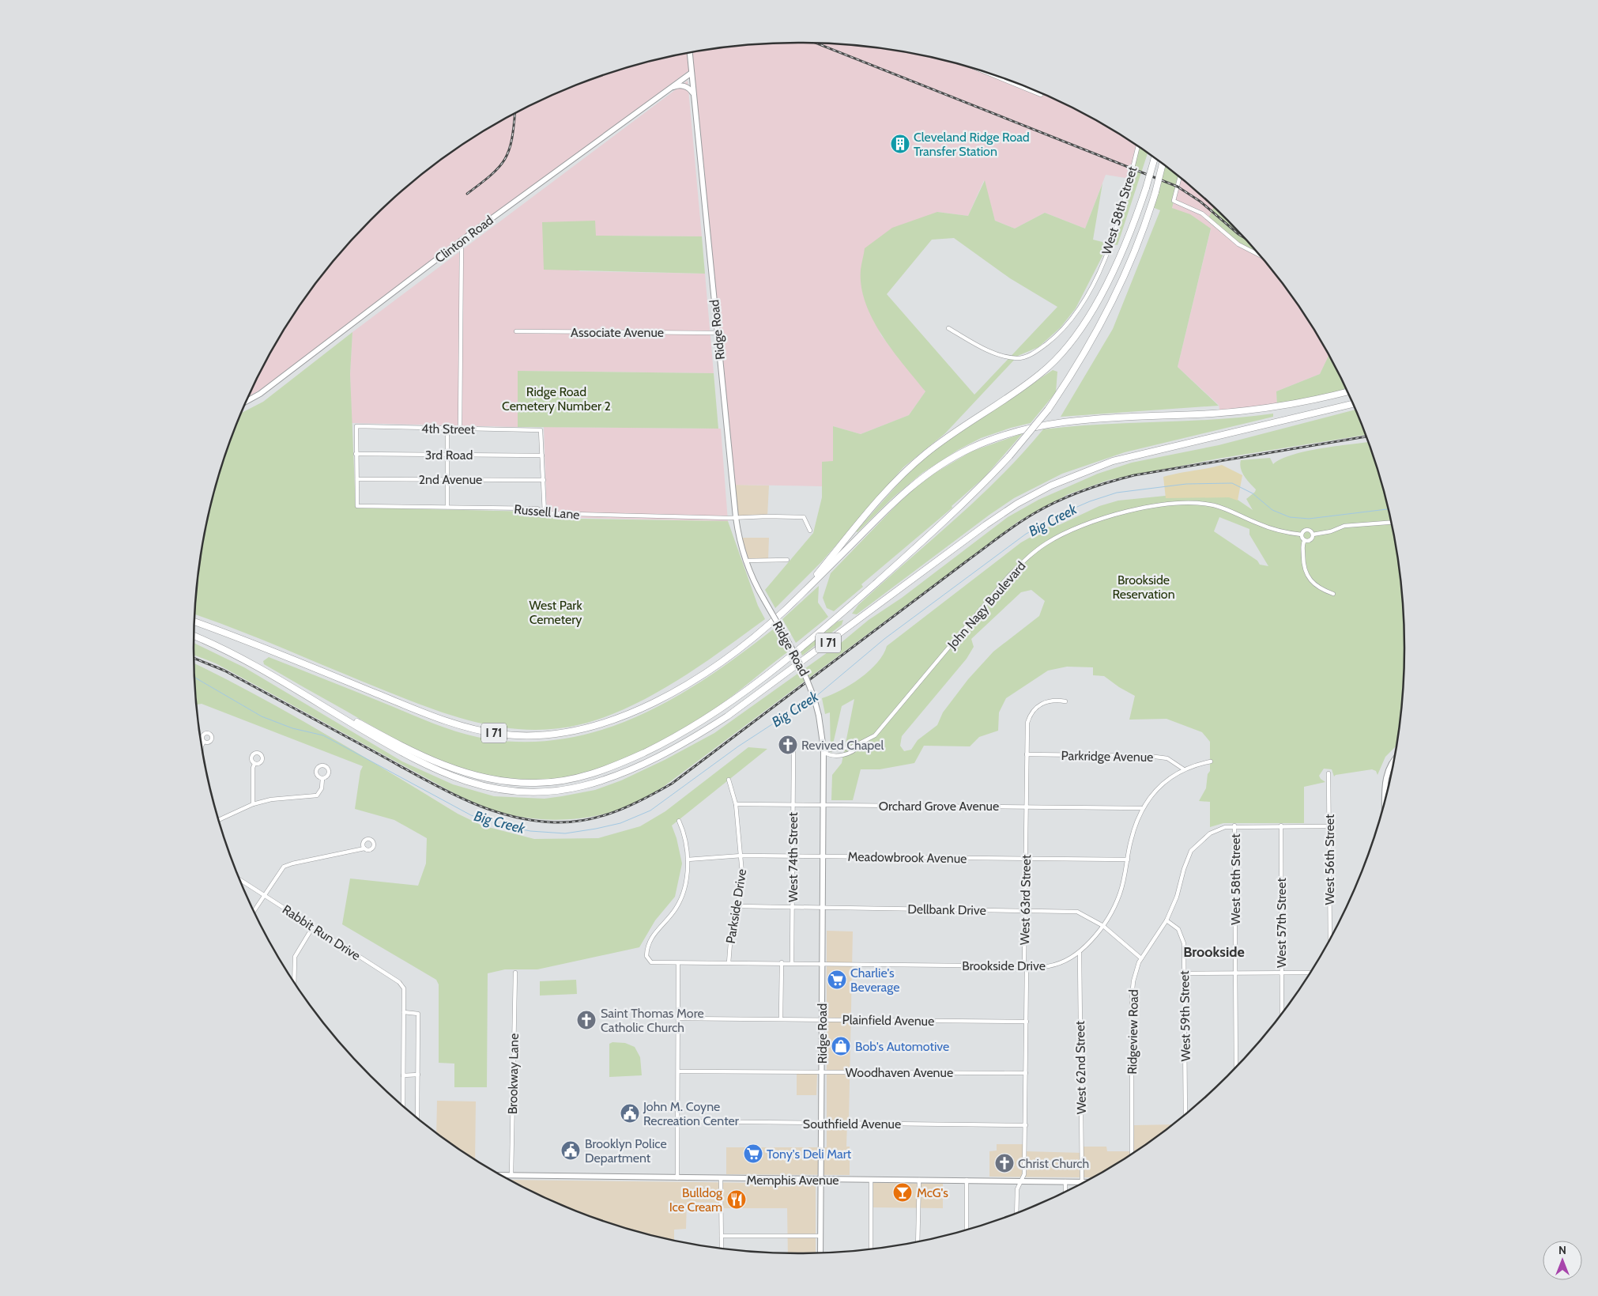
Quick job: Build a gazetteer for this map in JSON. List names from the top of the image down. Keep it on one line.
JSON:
{"streets":{"highway":["I 71"],"main road":["Clinton Road","Ridge Road","Memphis Avenue"],"street":["West 58th Street","Associate Avenue","4th Street","3rd Road","2nd Avenue","Russell Lane","John Nagy Boulevard","Parkridge Avenue","Orchard Grove Avenue","West 74th Street","Meadowbrook Avenue","West 56th Street","West 63rd Street","Parkside Drive","Dellbank Drive","West 57th Street","Rabbit Run Drive","Brookside Drive","West 59th Street","Plainfield Avenue","Ridgeview Road","West 62nd Street","Woodhaven Avenue","Brookway Lane","Southfield Avenue"]},"crossings":[["West 58th Street","Ridgeview Road"],["Clinton Road","Ridge Road"],["Ridge Road","Associate Avenue"],["Ridge Road","Russell Lane"],["Ridge Road","John Nagy Boulevard"],["Ridge Road","Orchard Grove Avenue"],["Ridge Road","Meadowbrook Avenue"],["Ridge Road","Dellbank Drive"],["Ridge Road","Brookside Drive"],["Ridge Road","Plainfield Avenue"],["Ridge Road","Woodhaven Avenue"],["Ridge Road","Southfield Avenue"],["Ridge Road","Memphis Avenue"],["4th Street","3rd Road"],["2nd Avenue","Russell Lane"],["Parkridge Avenue","West 63rd Street"],["Parkridge Avenue","Brookside Drive"],["Orchard Grove Avenue","West 74th Street"],["Orchard Grove Avenue","West 63rd Street"],["Orchard Grove Avenue","Parkside Drive"],["Orchard Grove Avenue","Brookside Drive"],["West 74th Street","Meadowbrook Avenue"],["West 74th Street","Dellbank Drive"],["West 74th Street","Brookside Drive"],["Meadowbrook Avenue","West 63rd Street"],["Meadowbrook Avenue","Parkside Drive"],["Meadowbrook Avenue","Brookside Drive"],["West 56th Street","Ridgeview Road"],["West 63rd Street","Dellbank Drive"],["West 63rd Street","Brookside Drive"],["West 63rd Street","Plainfield Avenue"],["West 63rd Street","Woodhaven Avenue"],["West 63rd Street","Southfield Avenue"],["West 63rd Street","Memphis Avenue"],["Parkside Drive","Dellbank Drive"],["Parkside Drive","Brookside Drive"],["Dellbank Drive","Brookside Drive"],["Dellbank Drive","Ridgeview Road"],["West 57th Street","Ridgeview Road"],["Brookside Drive","West 62nd Street"],["West 59th Street","Ridgeview Road"],["West 62nd Street","Memphis Avenue"],["Brookway Lane","Memphis Avenue"]],"districts":["Brookside"],"water":["Big Creek"],"parks":["Ridge Road Cemetery Number 2","Brookside Reservation","West Park Cemetery"],"places":{"building":["Cleveland Ridge Road Transfer Station"],"church":["Revived Chapel","Saint Thomas More Catholic Church","Christ Church"],"supermarket":["Charlie's Beverage","Tony's Deli Mart"],"shop":["Bob's Automotive"],"public building":["John M. Coyne Recreation Center","Brooklyn Police Department"],"bar":["McG's"],"restaurant":["Bulldog Ice Cream"]},"north":"top"}
